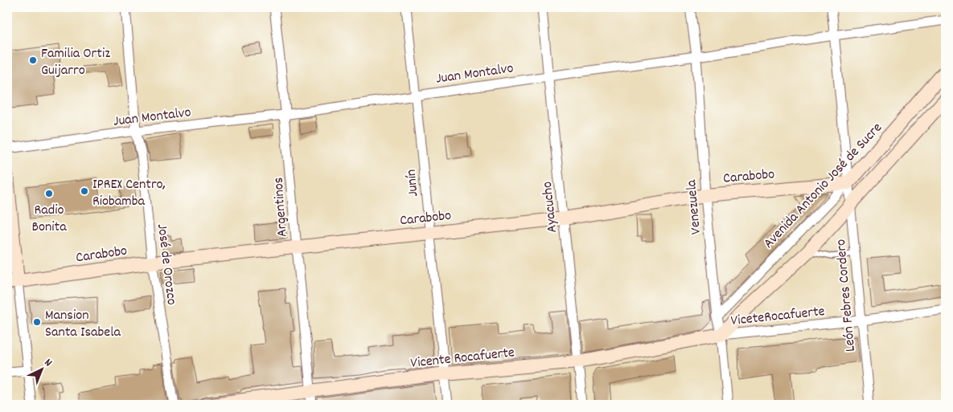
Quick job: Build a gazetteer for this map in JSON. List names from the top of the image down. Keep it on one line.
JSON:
{"streets":{"main road":["Carabobo","Avenida Antonio José de Sucre","Vicente Rocafuerte"],"street":["Juan Montalvo","Junín","Argentinos","Ayacucho","Venezuela","José de Orozco","León Febres Cordero","ViceteRocafuerte"]},"crossings":[["Juan Montalvo","Junín"],["Juan Montalvo","Argentinos"],["Juan Montalvo","Ayacucho"],["Juan Montalvo","Venezuela"],["Juan Montalvo","José de Orozco"],["Juan Montalvo","León Febres Cordero"],["Carabobo","Junín"],["Carabobo","Avenida Antonio José de Sucre"],["Carabobo","Argentinos"],["Carabobo","Ayacucho"],["Carabobo","Venezuela"],["Carabobo","José de Orozco"],["Carabobo","León Febres Cordero"],["Junín","Vicente Rocafuerte"],["Avenida Antonio José de Sucre","Venezuela"],["Avenida Antonio José de Sucre","León Febres Cordero"],["Argentinos","Vicente Rocafuerte"],["Ayacucho","Vicente Rocafuerte"],["Venezuela","ViceteRocafuerte"],["Venezuela","Vicente Rocafuerte"],["León Febres Cordero","ViceteRocafuerte"],["ViceteRocafuerte","Vicente Rocafuerte"]],"places":["Familia Ortiz Guijarro","IPREX Centro, Riobamba","Radio Bonita","Mansion Santa Isabela"],"north":"top right"}
